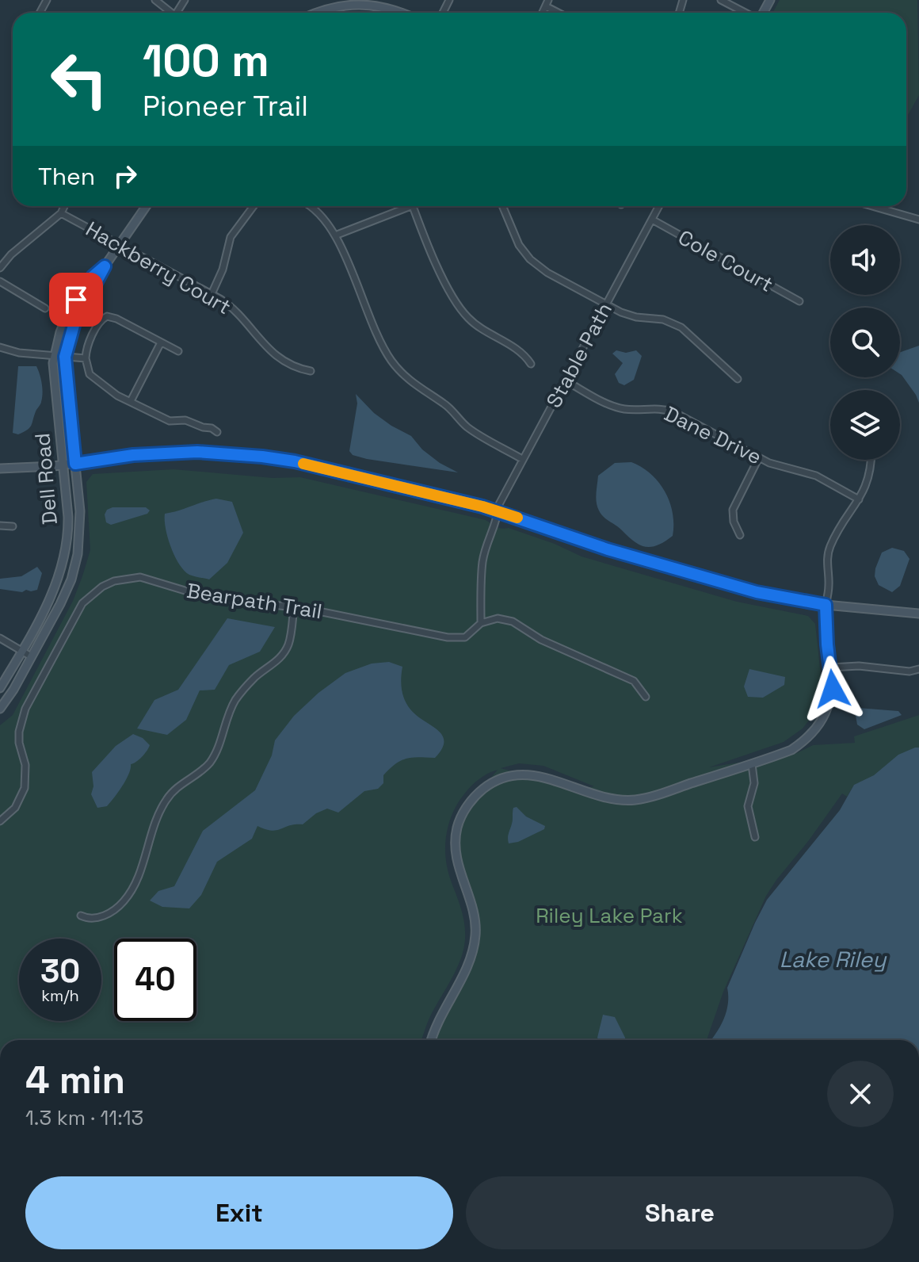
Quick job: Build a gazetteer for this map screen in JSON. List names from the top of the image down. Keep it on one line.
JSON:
{"streets":{"main road":["Dell Road"],"street":["Cole Court","Hackberry Court","Stable Path","Dane Drive","Bearpath Trail"]},"crossings":[["Cole Court","Stable Path"],["Hackberry Court","Dell Road"],["Stable Path","Dane Drive"]],"water":["Lake Riley"],"parks":["Riley Lake Park"],"page":{"turn":["100 m","Pioneer Trail"],"then":"Then","speed":"30 km/h","limit":"40","heading":["4 min","1.3 km · 11:13"],"buttons":["Exit","Share"]}}
